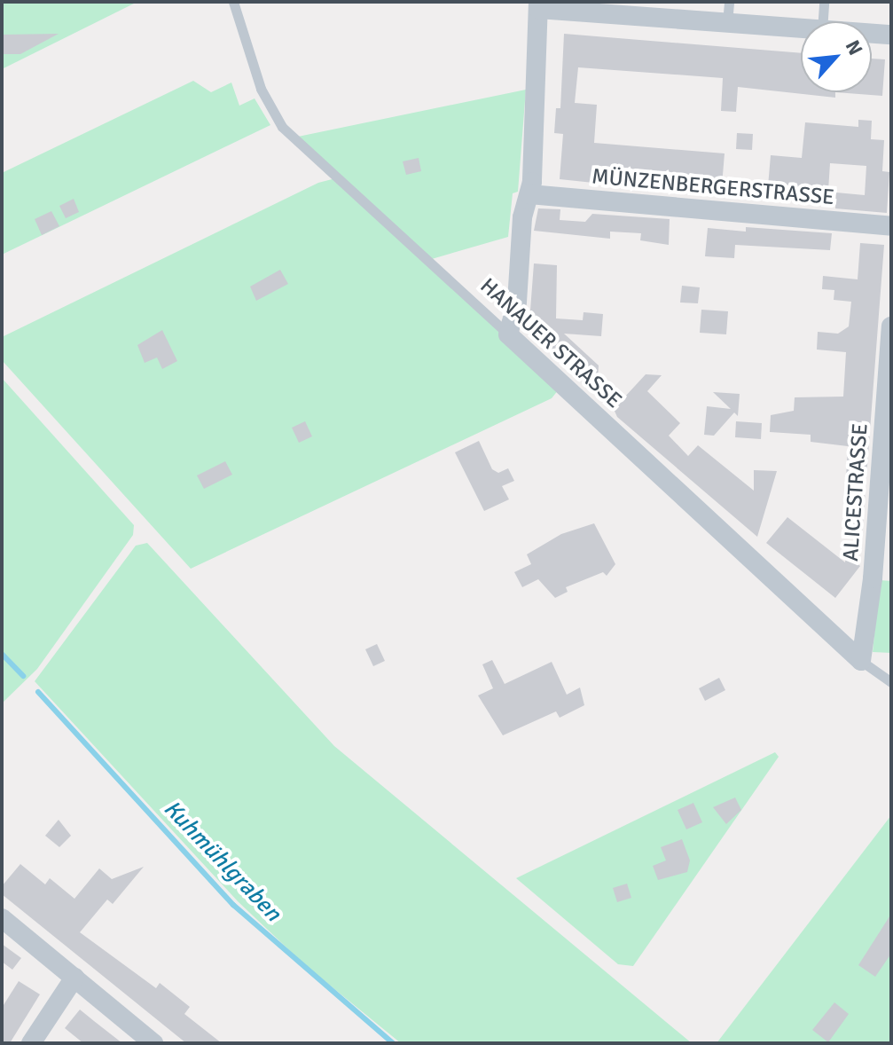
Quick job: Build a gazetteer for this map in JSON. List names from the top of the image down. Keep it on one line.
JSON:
{"streets":{"street":["MÜNZENBERGERSTRASSE","HANAUER STRASSE","ALICESTRASSE"]},"crossings":[["HANAUER STRASSE","ALICESTRASSE"]],"water":["Kuhmühlgraben"],"north":"top right"}
